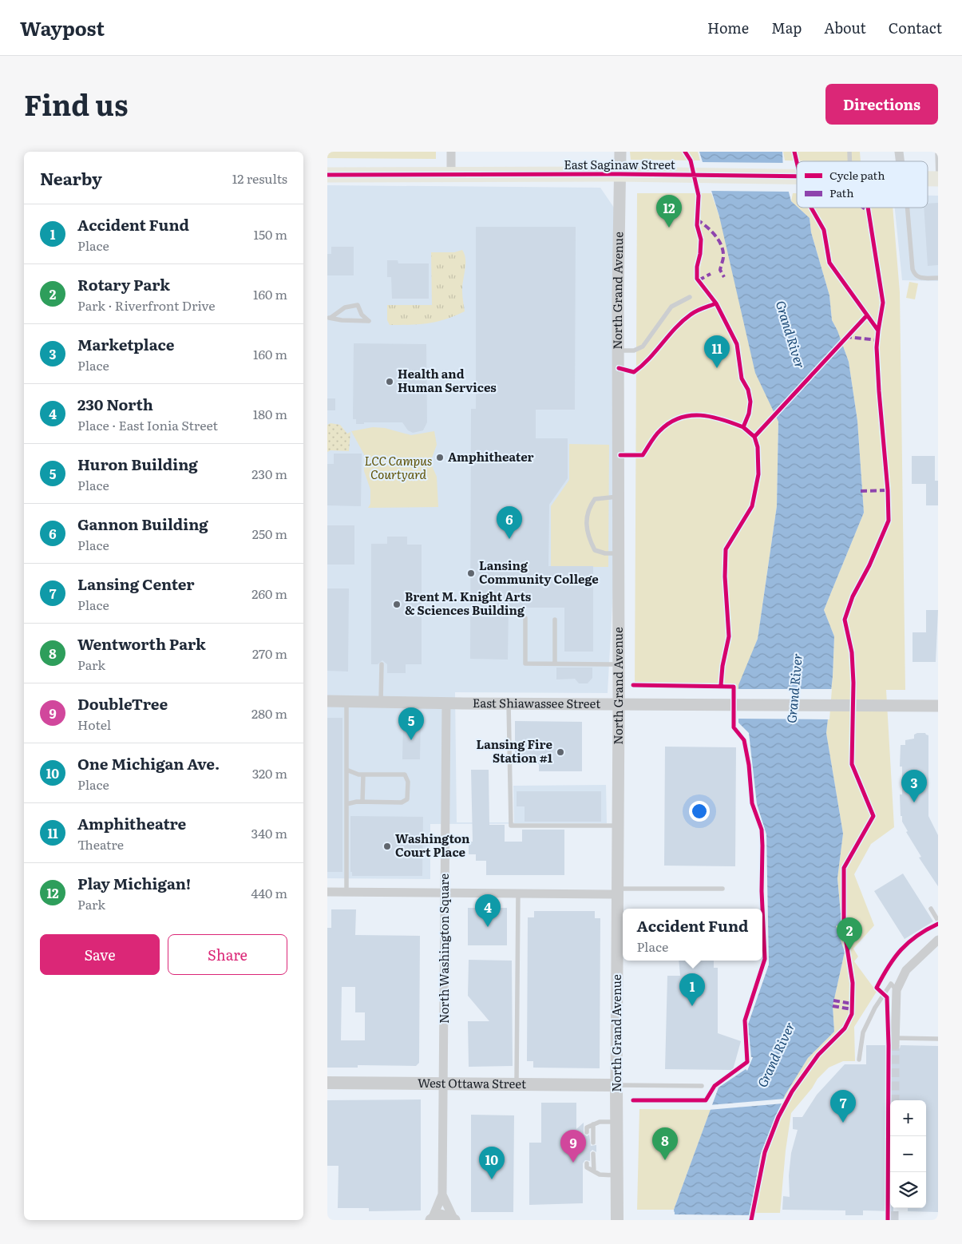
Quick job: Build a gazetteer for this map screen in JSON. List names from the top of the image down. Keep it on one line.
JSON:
{"streets":{"main road":["East Saginaw Street","North Grand Avenue","West Ottawa Street"],"street":["East Shiawassee Street","North Washington Square"]},"crossings":[["East Saginaw Street","North Grand Avenue"],["North Grand Avenue","East Shiawassee Street"],["North Grand Avenue","West Ottawa Street"],["East Shiawassee Street","North Washington Square"],["North Washington Square","West Ottawa Street"]],"water":["Grand River"],"parks":["LCC Campus Courtyard"],"places":["Health and Human Services","Amphitheater","Lansing Community College","Brent M. Knight Arts & Sciences Building","Lansing Fire Station #1","Washington Court Place"],"legend":["Cycle path","Path"],"page":{"header":"Waypost","nav":["Home","Map","About","Contact"],"title":"Find us","buttons":["Directions",["Save","Share"]],"heading":["Nearby","12 results"],"pins":["12","11","6","5","3","4","2","1","7","8","9","10"],"list":[{"mark":"1","name":"Accident Fund","note":"Place","value":"150 m"},{"mark":"2","name":"Rotary Park","note":"Park · Riverfront Drive","value":"160 m"},{"mark":"3","name":"Marketplace","note":"Place","value":"160 m"},{"mark":"4","name":"230 North","note":"Place · East Ionia Street","value":"180 m"},{"mark":"5","name":"Huron Building","note":"Place","value":"230 m"},{"mark":"6","name":"Gannon Building","note":"Place","value":"250 m"},{"mark":"7","name":"Lansing Center","note":"Place","value":"260 m"},{"mark":"8","name":"Wentworth Park","note":"Park","value":"270 m"},{"mark":"9","name":"DoubleTree","note":"Hotel","value":"280 m"},{"mark":"10","name":"One Michigan Ave.","note":"Place","value":"320 m"},{"mark":"11","name":"Amphitheatre","note":"Theatre","value":"340 m"},{"mark":"12","name":"Play Michigan!","note":"Park","value":"440 m"}],"popup":["Accident Fund","Place"],"map_buttons":["+","−"]}}
